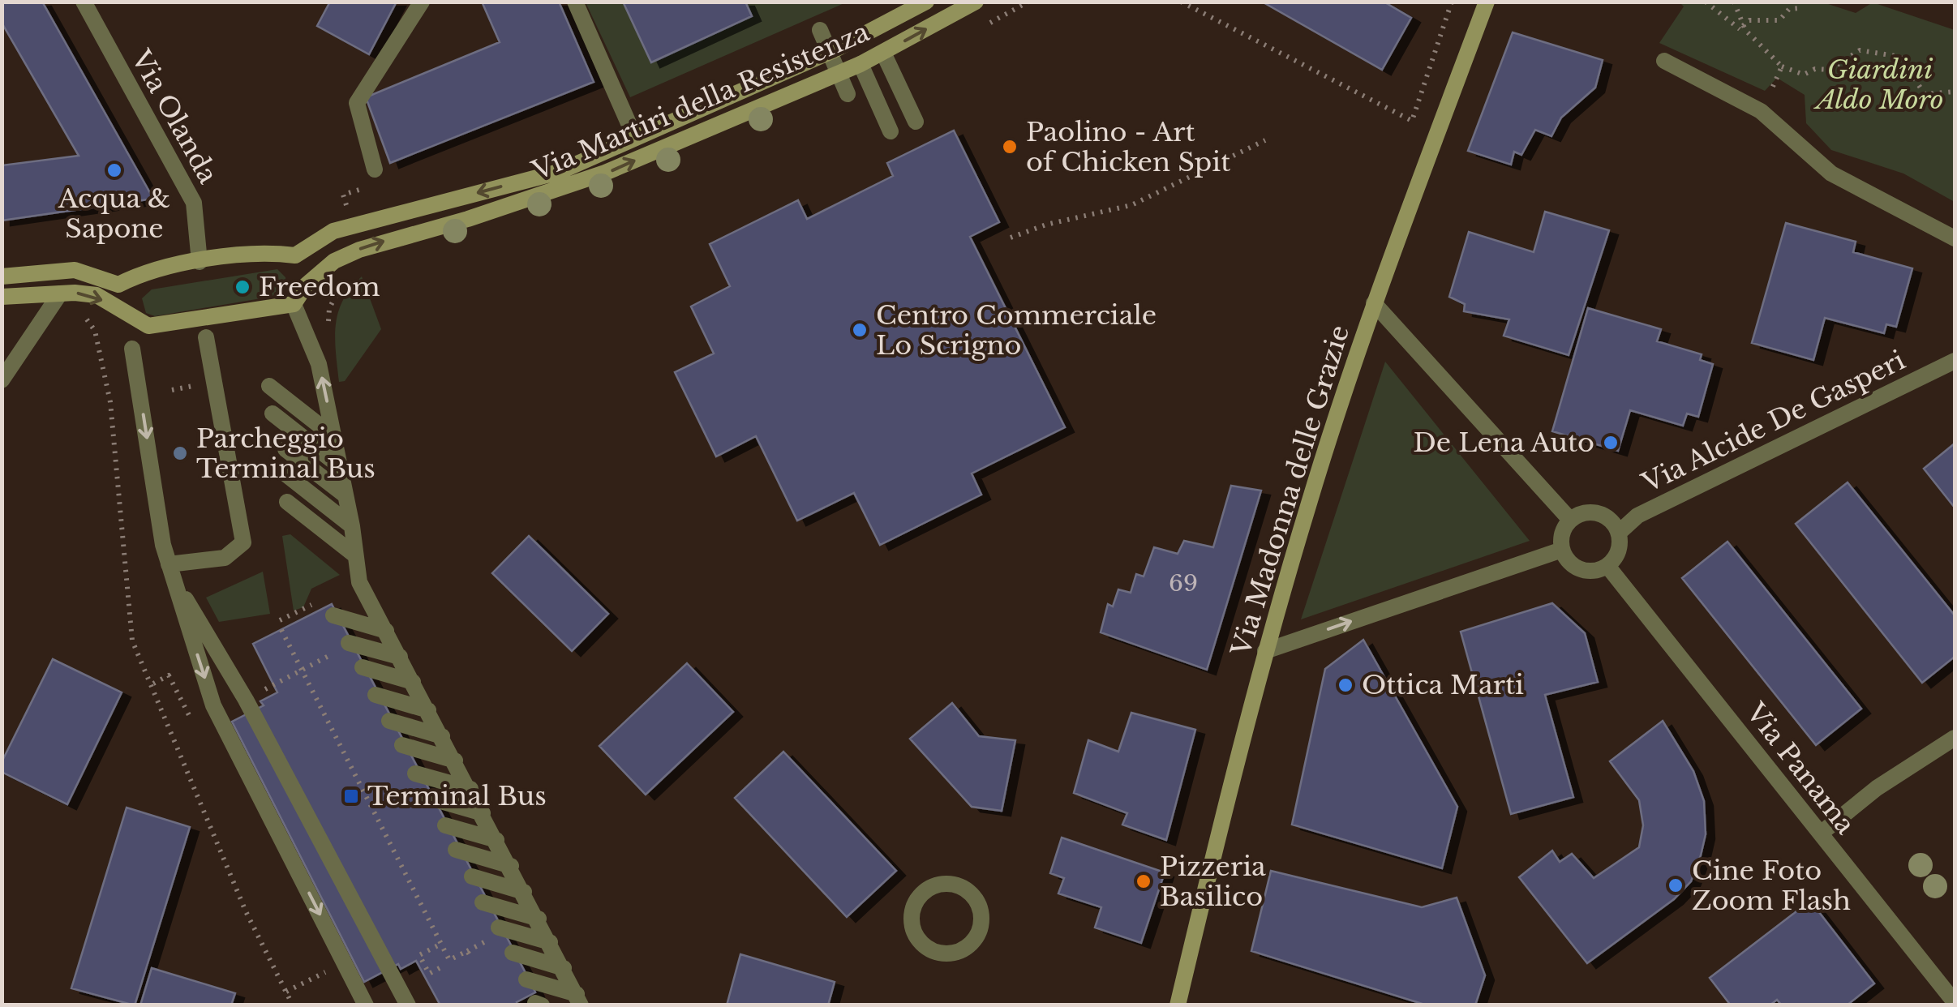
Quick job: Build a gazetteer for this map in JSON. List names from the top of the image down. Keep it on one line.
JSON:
{"streets":{"main road":["Via Martiri della Resistenza","Via Madonna delle Grazie"],"street":["Via Olanda","Via Alcide De Gasperi","Via Panama"]},"crossings":[["Via Alcide De Gasperi","Via Panama"]],"parks":["Giardini Aldo Moro"],"places":{"other":["Paolino - Art of Chicken Spit","Acqua & Sapone","Freedom","Centro Commerciale Lo Scrigno","De Lena Auto","Parcheggio Terminal Bus","Ottica Marti","Pizzeria Basilico","Cine Foto Zoom Flash"],"transit":["Terminal Bus"]},"house_numbers":["69"]}
